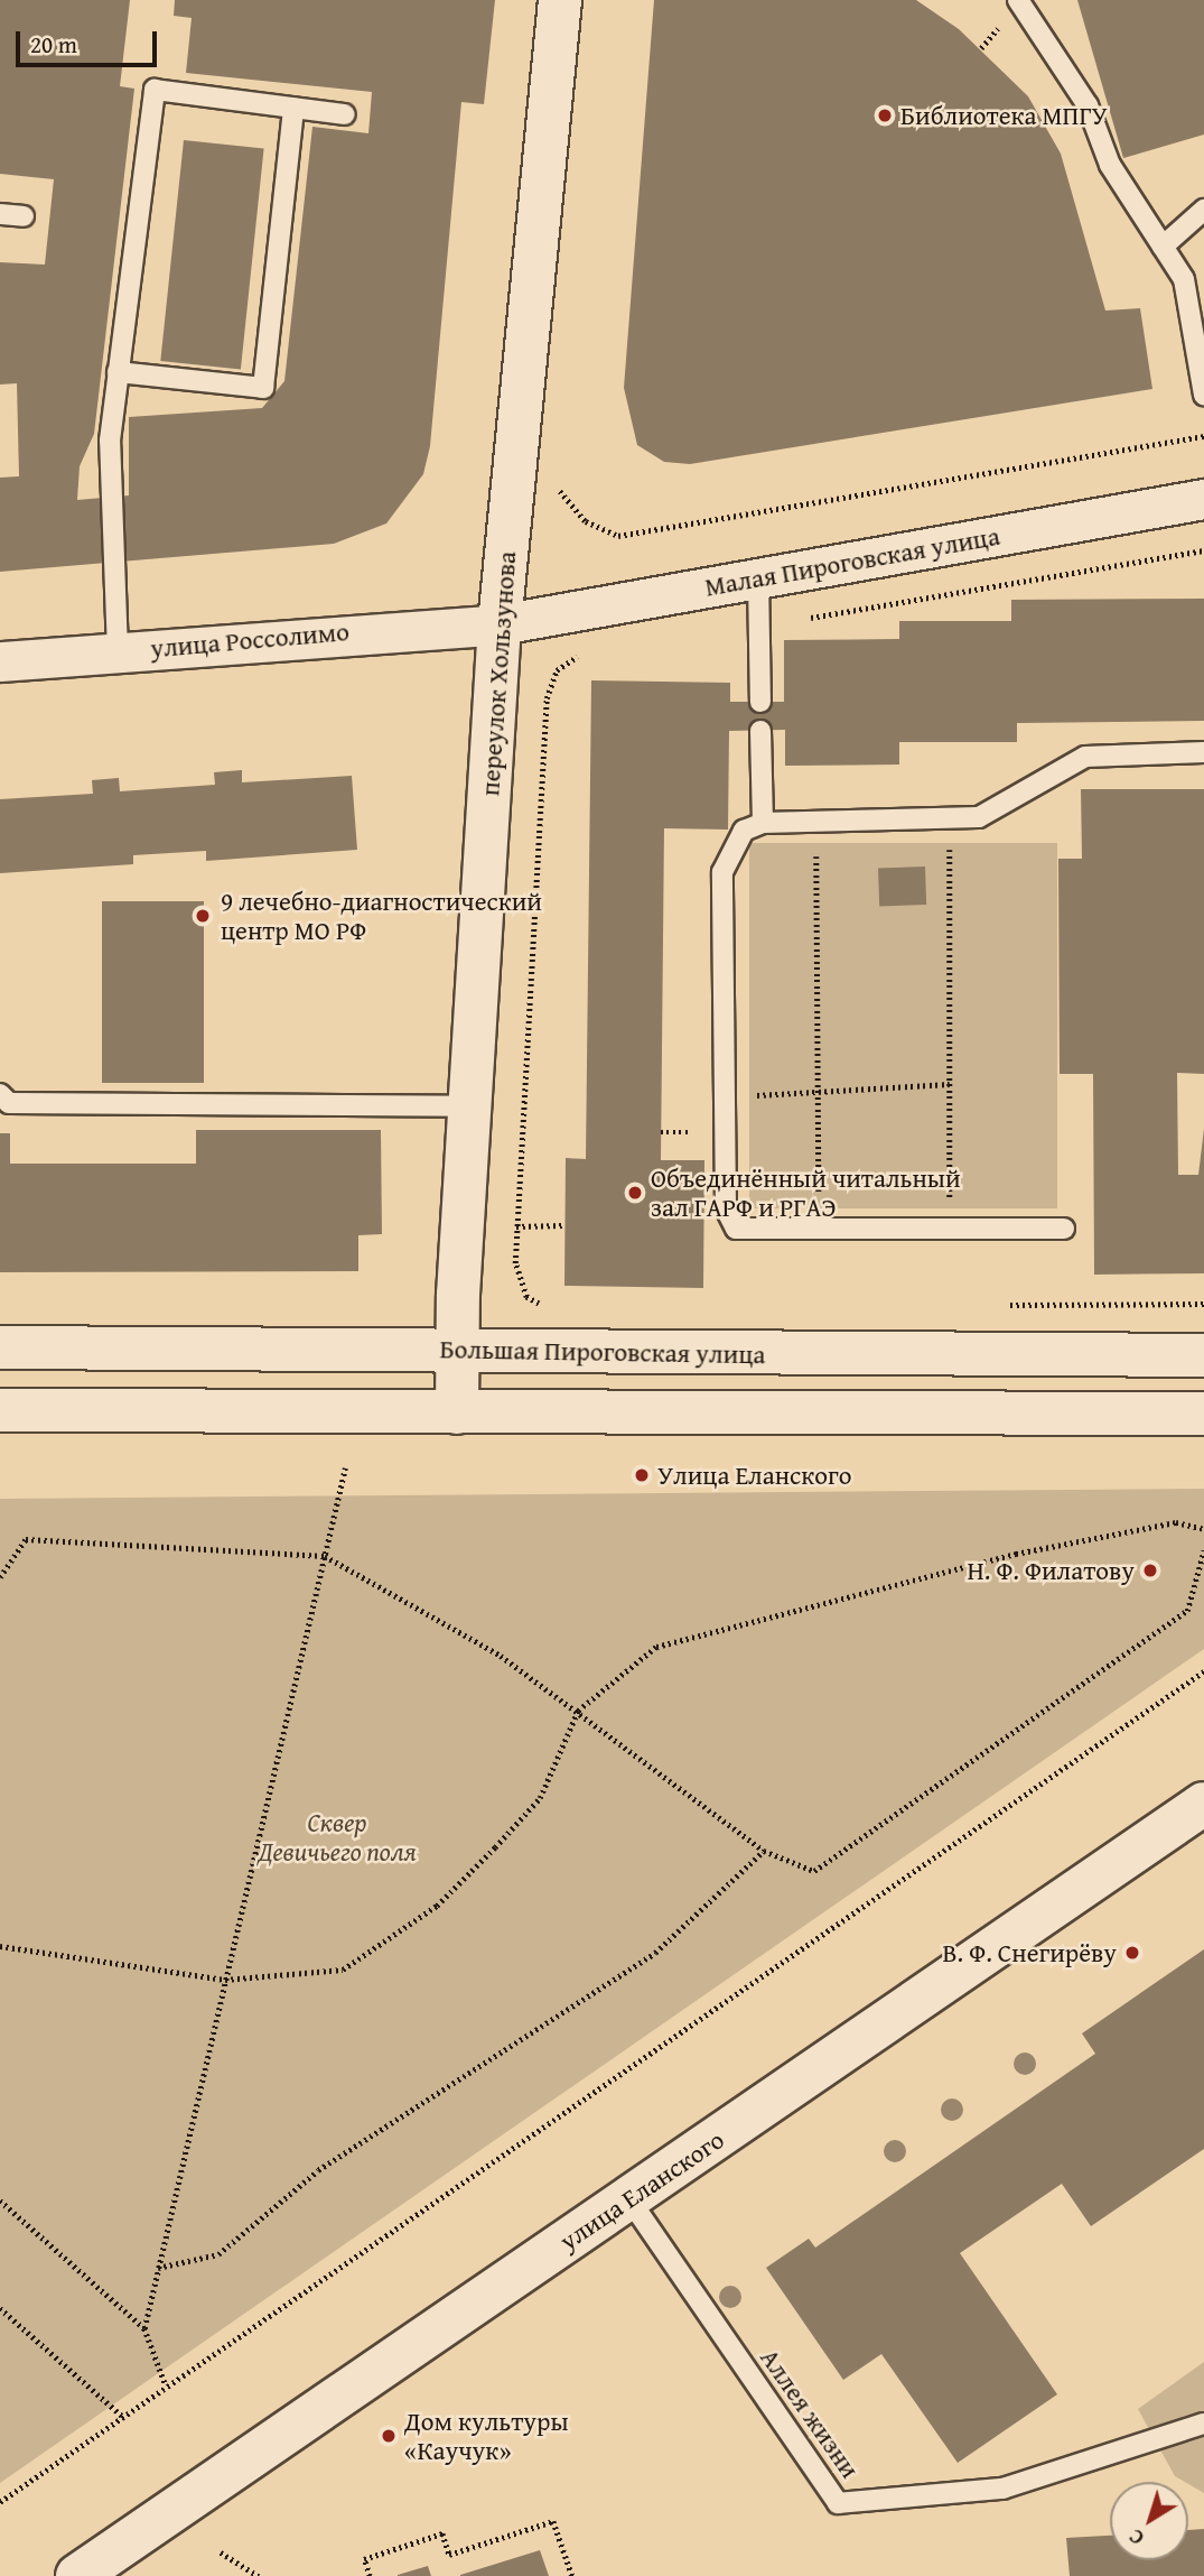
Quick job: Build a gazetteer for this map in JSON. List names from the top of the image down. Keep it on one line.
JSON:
{"streets":{"street":["Малая Пироговская улица","улица Россолимо","переулок Хользунова","Большая Пироговская улица","улица Еланского"],"lane":["Аллея жизни"]},"crossings":[["Малая Пироговская улица","улица Россолимо"],["Малая Пироговская улица","переулок Хользунова"],["улица Россолимо","переулок Хользунова"],["переулок Хользунова","Большая Пироговская улица"],["улица Еланского","Аллея жизни"]],"parks":["Сквер Девичьего поля"],"places":["Библиотека МПГУ","9 лечебно-диагностический центр МО РФ","Объединённый читальный зал ГАРФ и РГАЭ","Улица Еланского","Н. Ф. Филатову","В. Ф. Снегирёву","Дом культуры «Каучук»"],"scale_bar":"20 m","north":"bottom left"}
